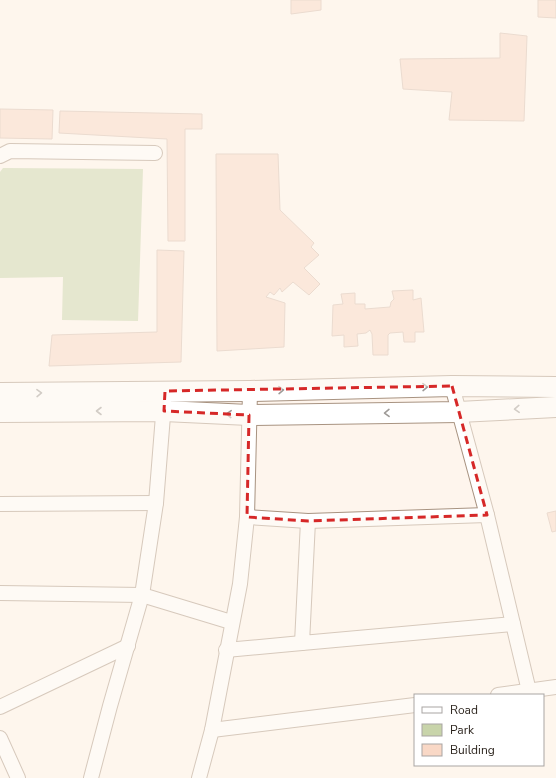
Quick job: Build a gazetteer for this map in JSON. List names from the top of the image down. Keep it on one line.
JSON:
{"legend":["Road","Park","Building"]}
